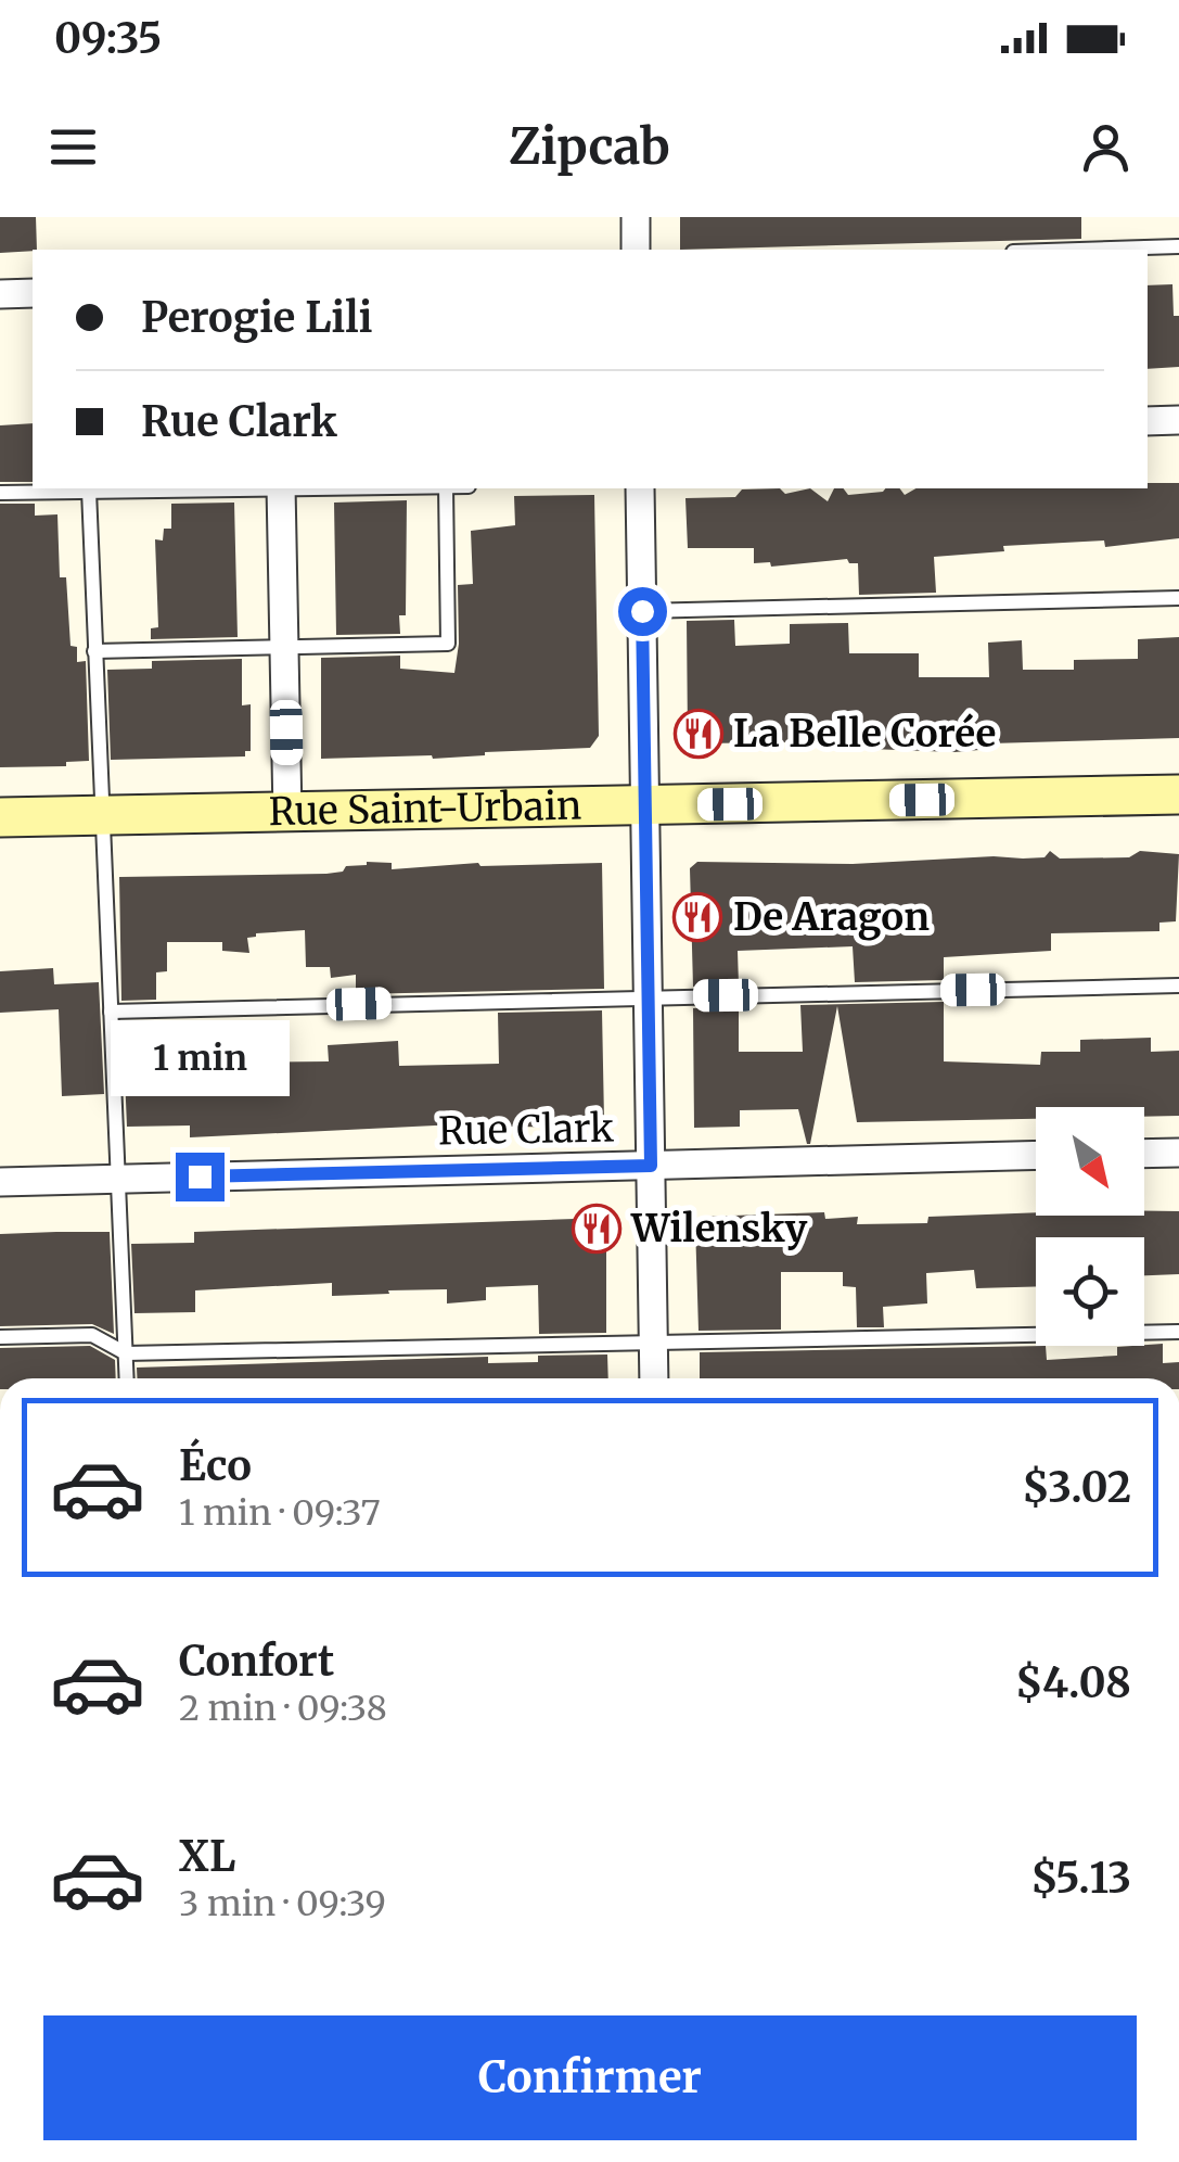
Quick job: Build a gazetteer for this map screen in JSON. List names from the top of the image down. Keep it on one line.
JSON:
{"streets":{"main road":["Rue Saint-Urbain"],"street":["Rue Clark"]},"places":{"restaurant":["La Belle Corée","De Aragon","Wilensky"]},"north":"bottom right","page":{"status":"09:35","header":"Zipcab","banner":["Perogie Lili","Rue Clark"],"bubble":"1 min","list":[{"name":"Éco","note":"1 min · 09:37","value":"$3.02"},{"name":"Confort","note":"2 min · 09:38","value":"$4.08"},{"name":"XL","note":"3 min · 09:39","value":"$5.13"}],"buttons":"Confirmer"}}
